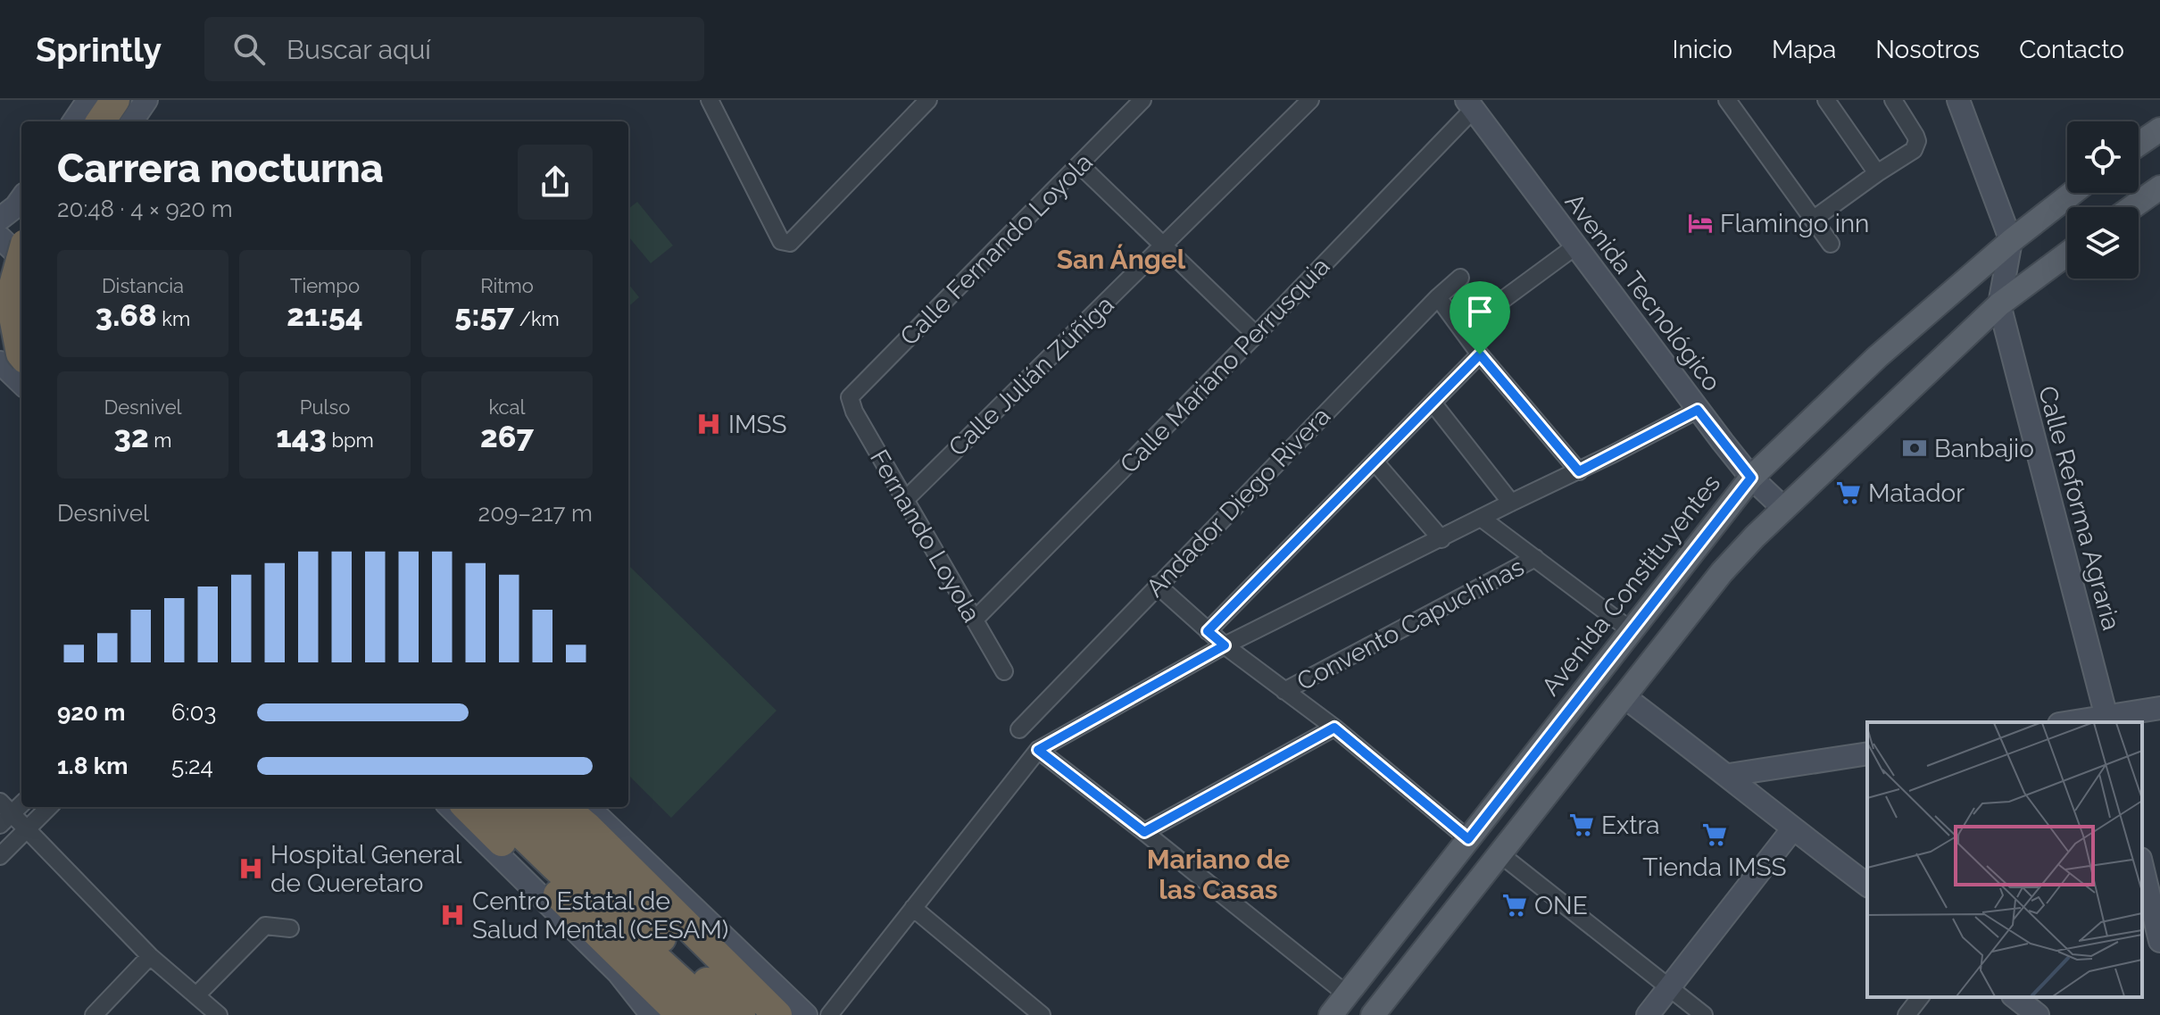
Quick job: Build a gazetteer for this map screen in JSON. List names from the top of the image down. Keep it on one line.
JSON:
{"streets":{"main road":["Avenida Constituyentes"],"street":["Calle Fernando Loyola","Avenida Tecnológico","Calle Mariano Perrusquia","Calle Julián Zúñiga","Andador Diego Rivera","Calle Reforma Agraria","Fernando Loyola","Convento Capuchinas"]},"crossings":[["Calle Fernando Loyola","Fernando Loyola"],["Avenida Tecnológico","Calle Mariano Perrusquia"],["Avenida Tecnológico","Avenida Constituyentes"],["Calle Mariano Perrusquia","Fernando Loyola"],["Calle Julián Zúñiga","Fernando Loyola"]],"districts":["San Ángel","Mariano de las Casas"],"places":{"hotel":["Flamingo inn"],"hospital":["IMSS","Hospital General de Queretaro","Centro Estatal de Salud Mental (CESAM)"],"bank":["Banbajio"],"supermarket":["Matador","Extra","Tienda IMSS","ONE"]},"page":{"header":"Sprintly","search":"Buscar aquí","nav":["Inicio","Mapa","Nosotros","Contacto"],"heading":["Carrera nocturna","20:48 · 4 × 920 m"],"stats":[["Distancia","3.68 km"],["Tiempo","21:54"],["Ritmo","5:57 /km"],["Desnivel","32 m"],["Pulso","143 bpm"],["kcal","267"]],"chart":["Desnivel","209–217 m"],"list":[{"name":"920 m","note":"6:03"},{"name":"1.8 km","note":"5:24"}]}}
